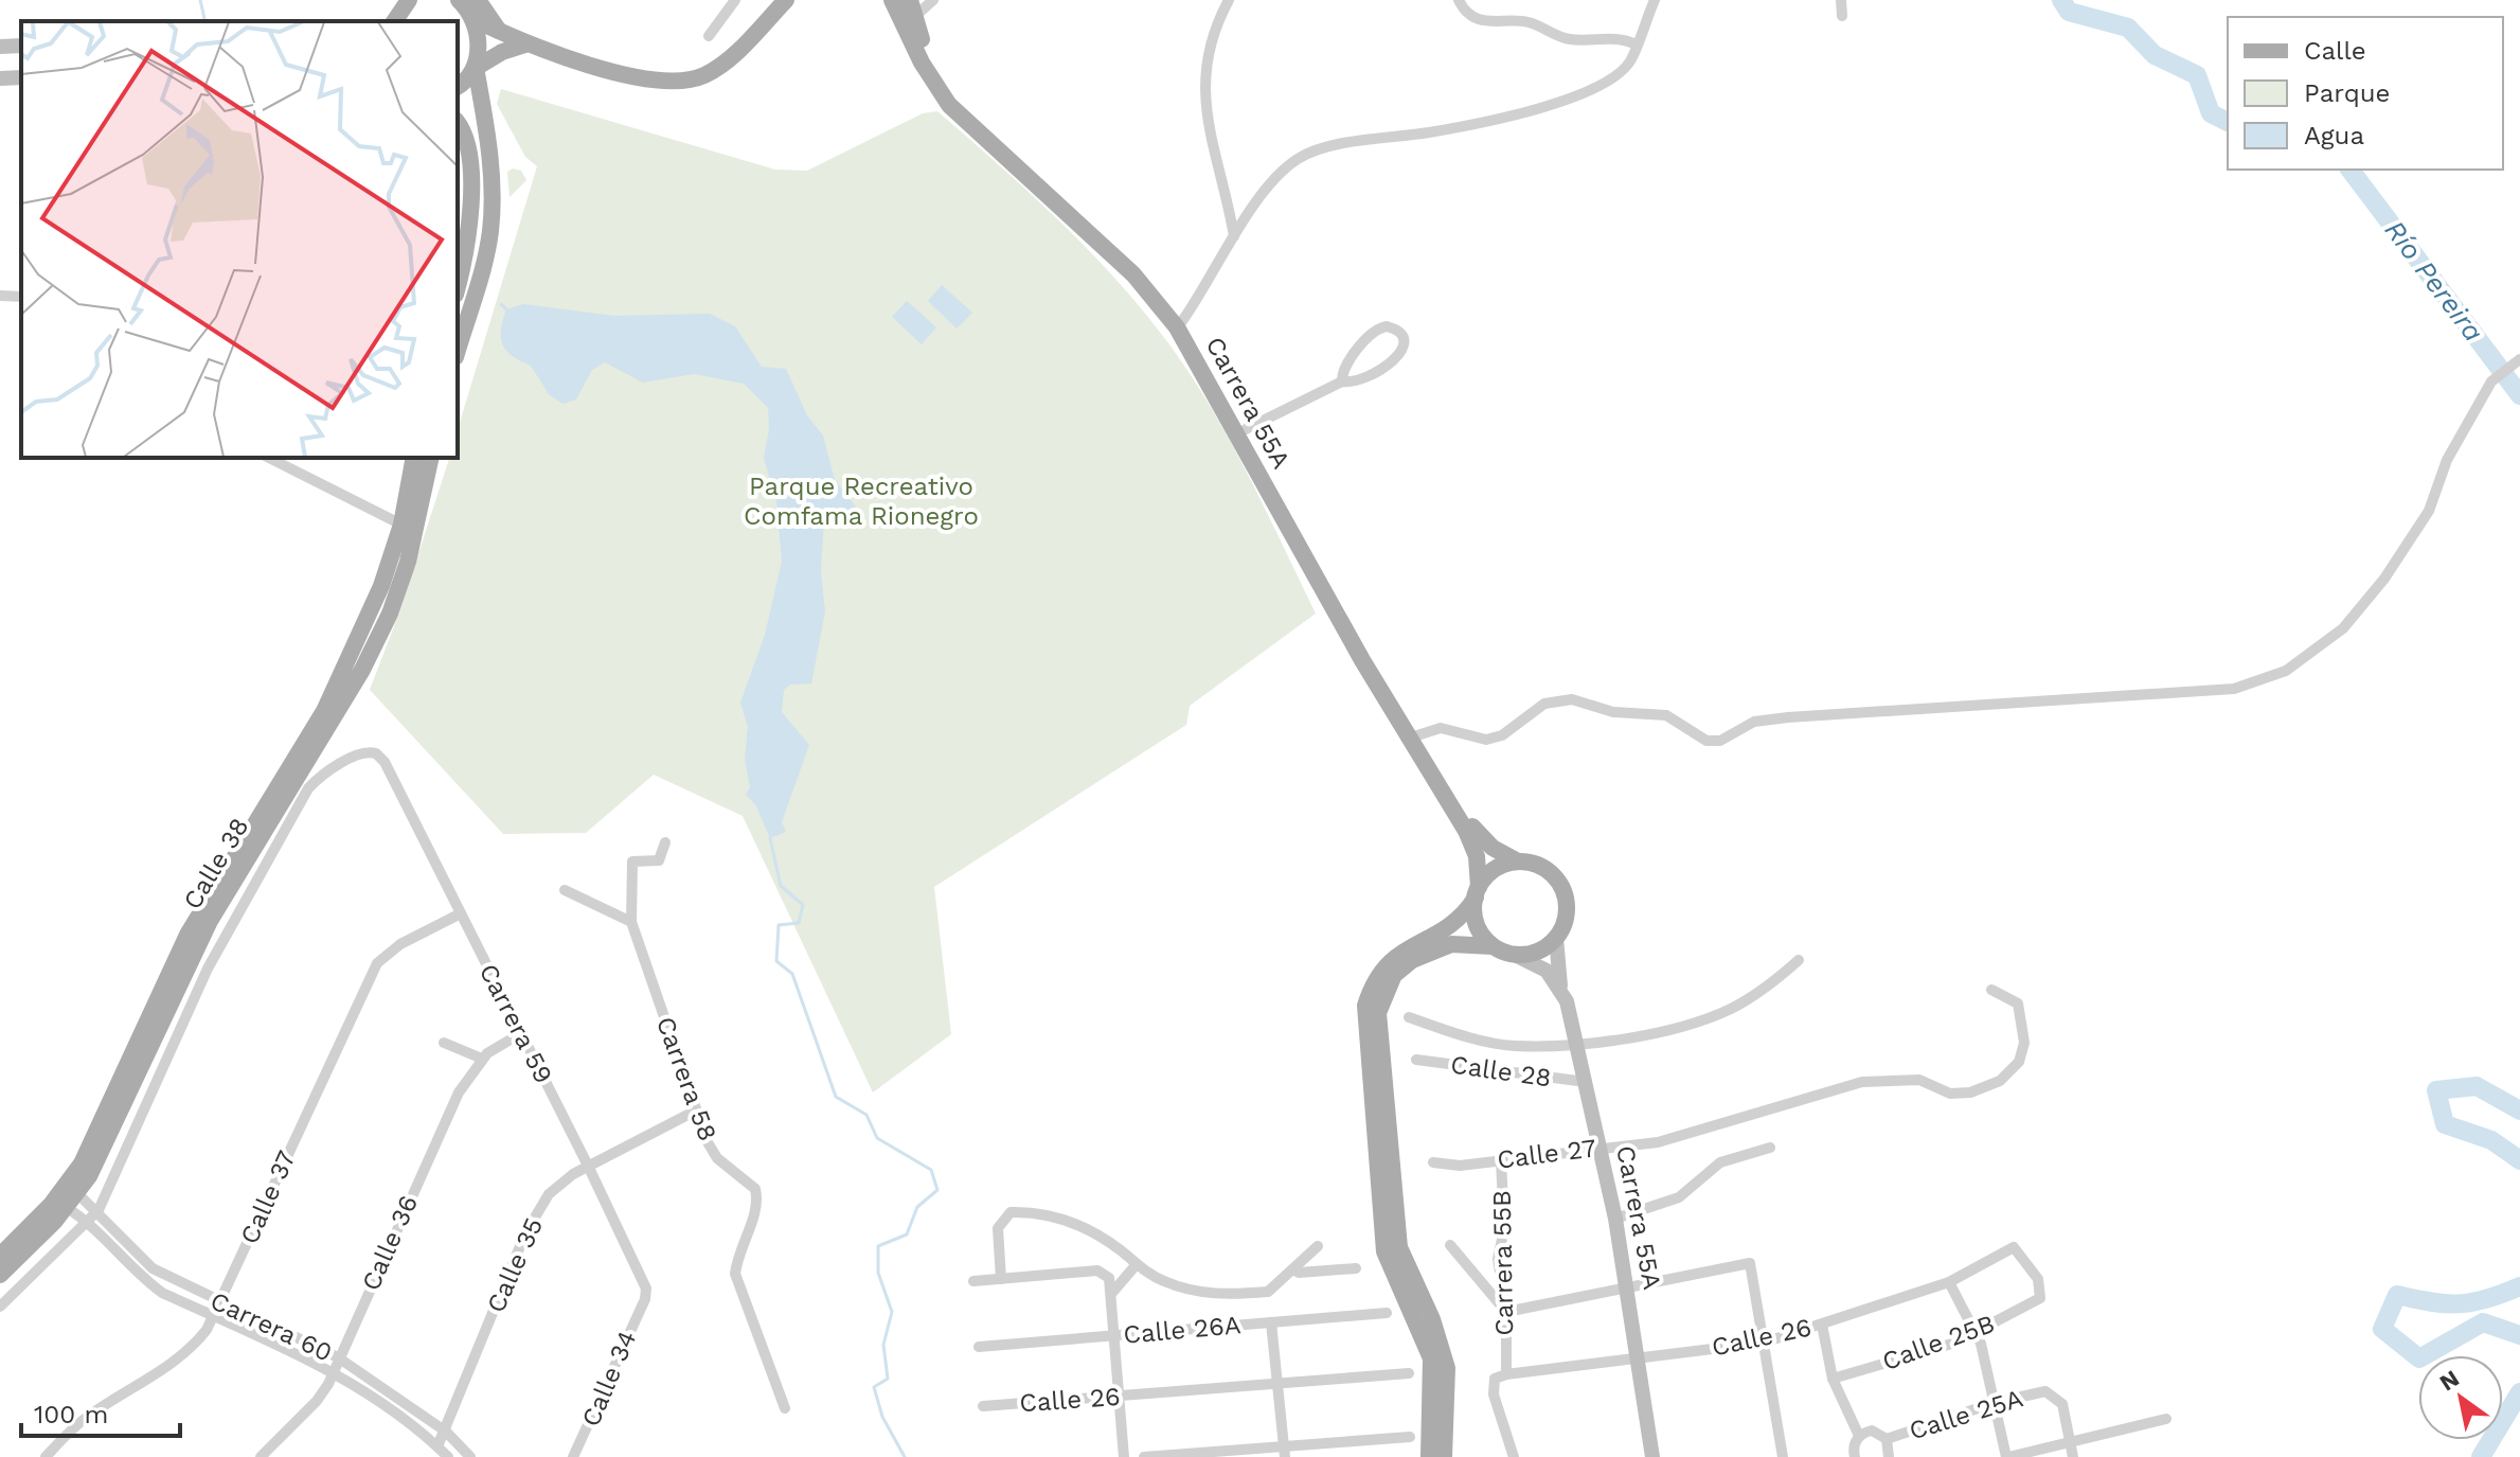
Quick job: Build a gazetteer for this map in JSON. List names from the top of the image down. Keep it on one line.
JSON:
{"streets":{"main road":["Carrera 55A","Calle 38"],"street":["Carrera 59","Calle 28","Carrera 58","Calle 27","Calle 37","Calle 36","Carrera 55B","Calle 35","Carrera 60","Calle 26A","Calle 26","Calle 25B","Calle 34","Calle 25A"]},"crossings":[["Carrera 55A","Calle 28"],["Carrera 55A","Calle 27"],["Carrera 55A","Calle 26"],["Calle 38","Carrera 59"],["Calle 38","Carrera 60"],["Carrera 59","Calle 37"],["Carrera 59","Calle 36"],["Carrera 59","Calle 35"],["Carrera 59","Calle 34"],["Carrera 58","Calle 35"],["Calle 27","Carrera 55B"],["Calle 37","Carrera 60"],["Calle 36","Carrera 60"],["Carrera 55B","Calle 26"],["Calle 35","Carrera 60"],["Calle 26","Calle 25B"]],"water":["Río Pereira"],"parks":["Parque Recreativo Comfama Rionegro"],"legend":["Calle","Parque","Agua"],"scale_bar":"100 m","north":"top left"}
